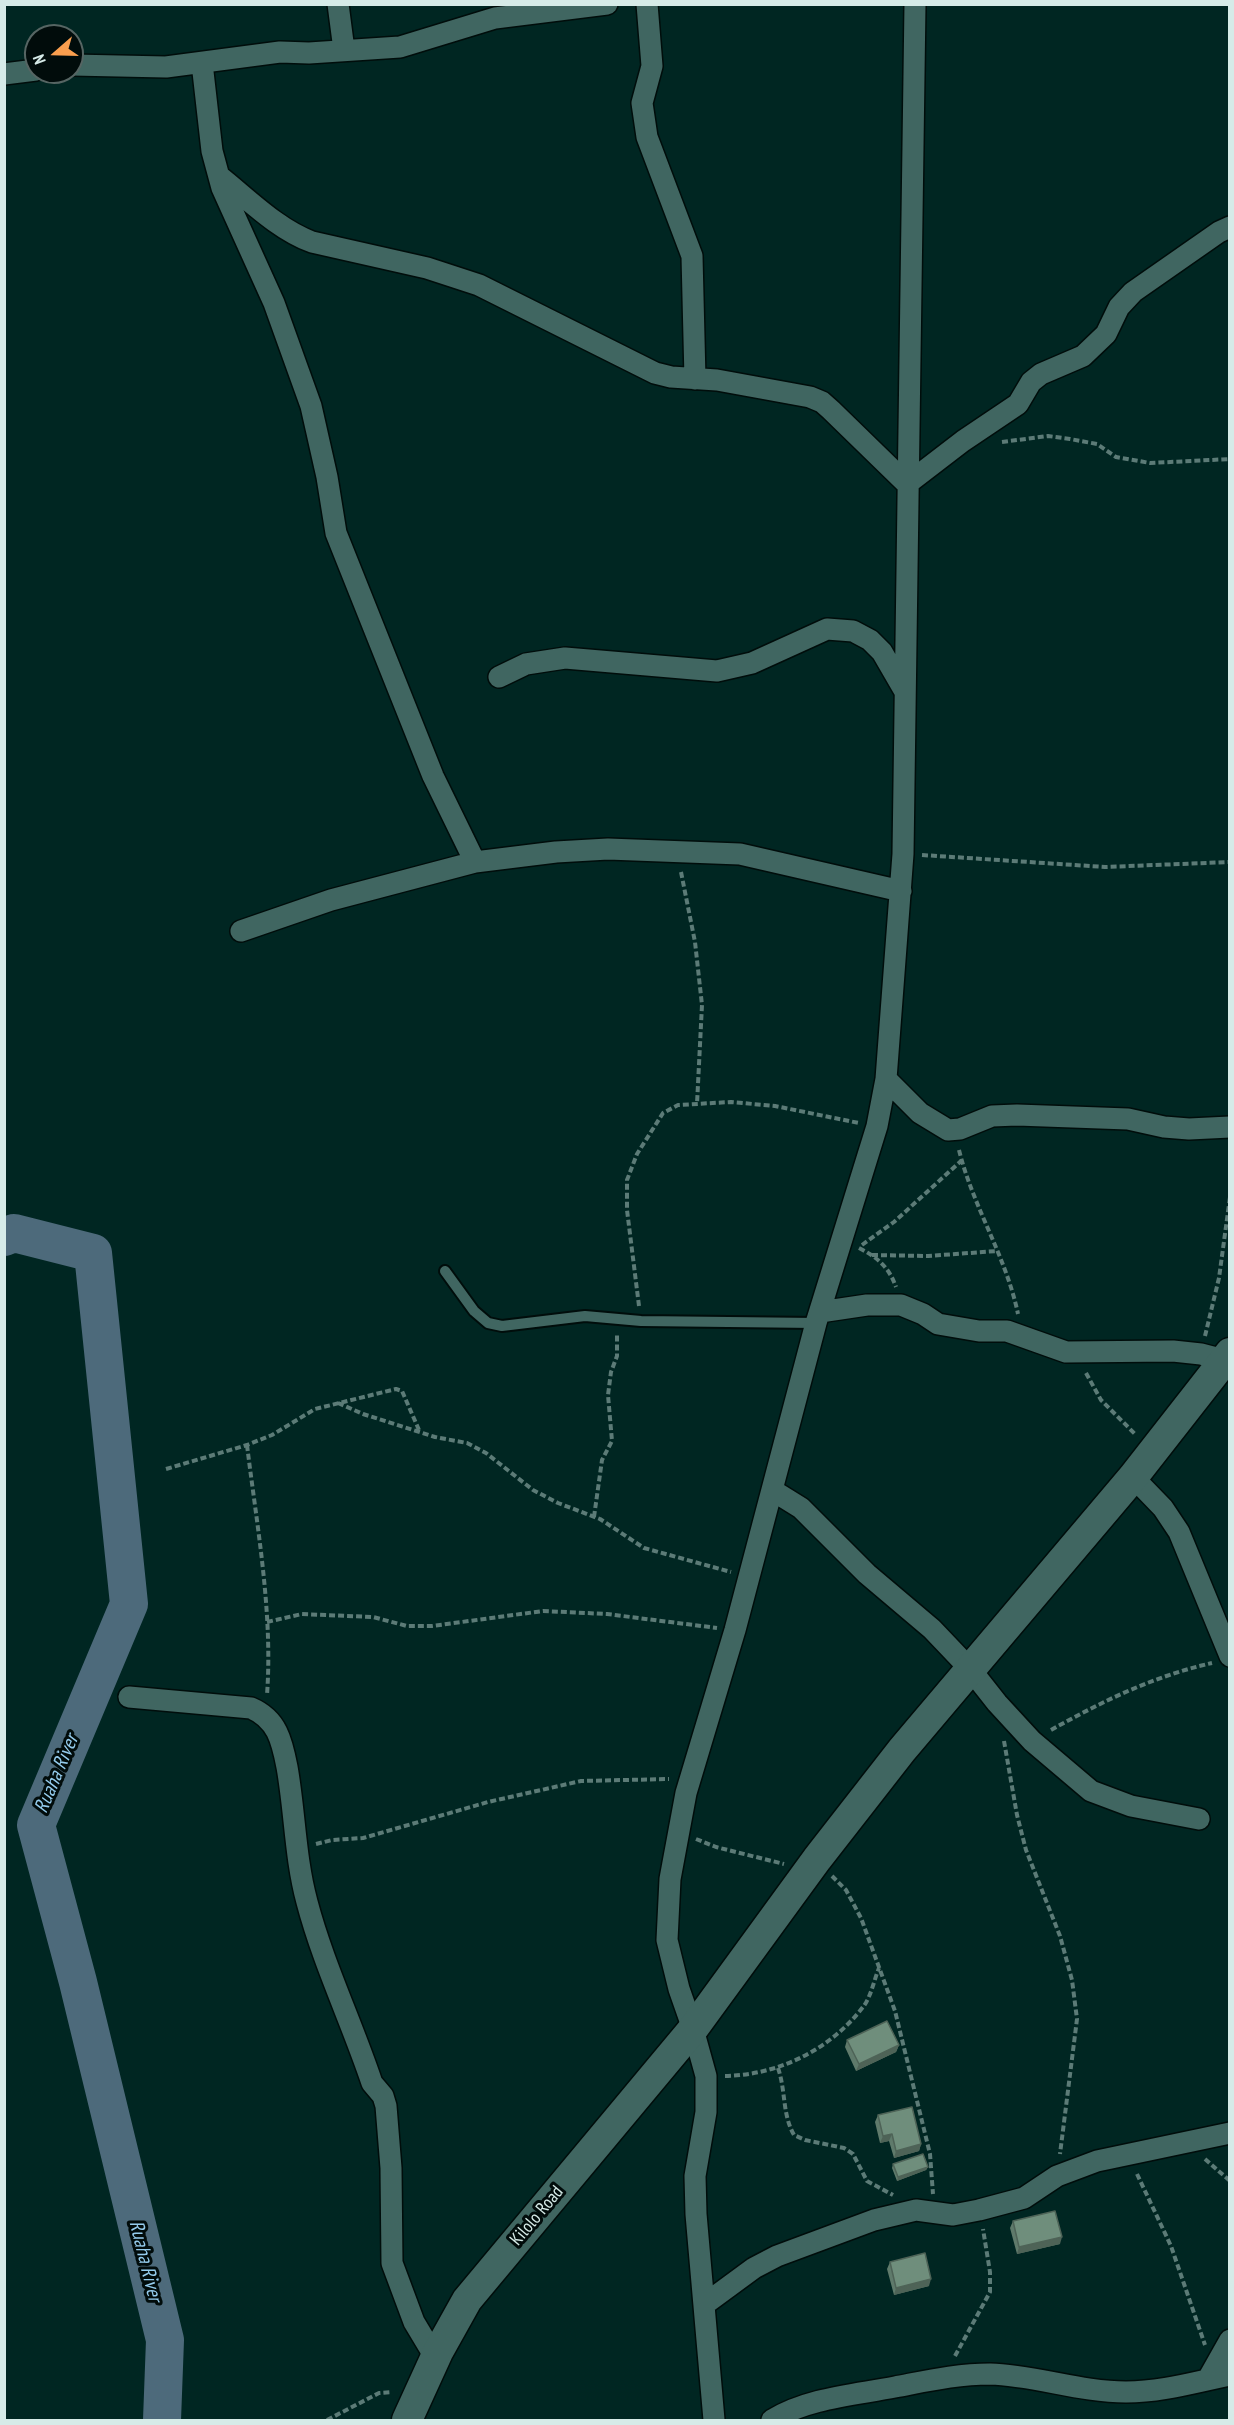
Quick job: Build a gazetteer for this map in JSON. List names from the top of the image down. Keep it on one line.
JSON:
{"streets":{"main road":["Kilolo Road"]},"water":["Ruaha River"],"north":"left"}
